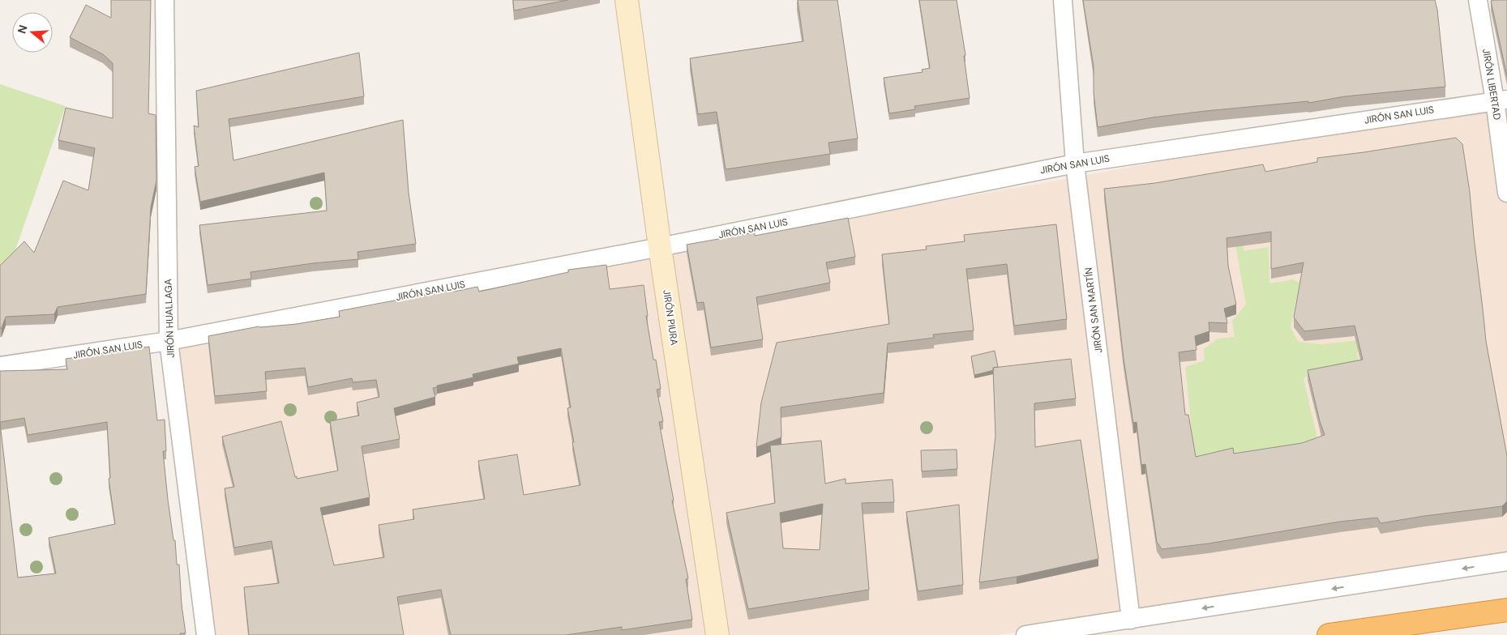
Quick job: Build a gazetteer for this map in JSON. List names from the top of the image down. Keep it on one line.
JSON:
{"streets":{"main road":["JIRÓN PIURA"],"street":["JIRÓN LIBERTAD","JIRÓN SAN LUIS","JIRÓN SAN MARTÍN","JIRÓN HUALLAGA"]},"crossings":[["JIRÓN LIBERTAD","JIRÓN SAN LUIS"],["JIRÓN SAN LUIS","JIRÓN SAN MARTÍN"],["JIRÓN SAN LUIS","JIRÓN PIURA"],["JIRÓN SAN LUIS","JIRÓN HUALLAGA"]],"north":"left"}
